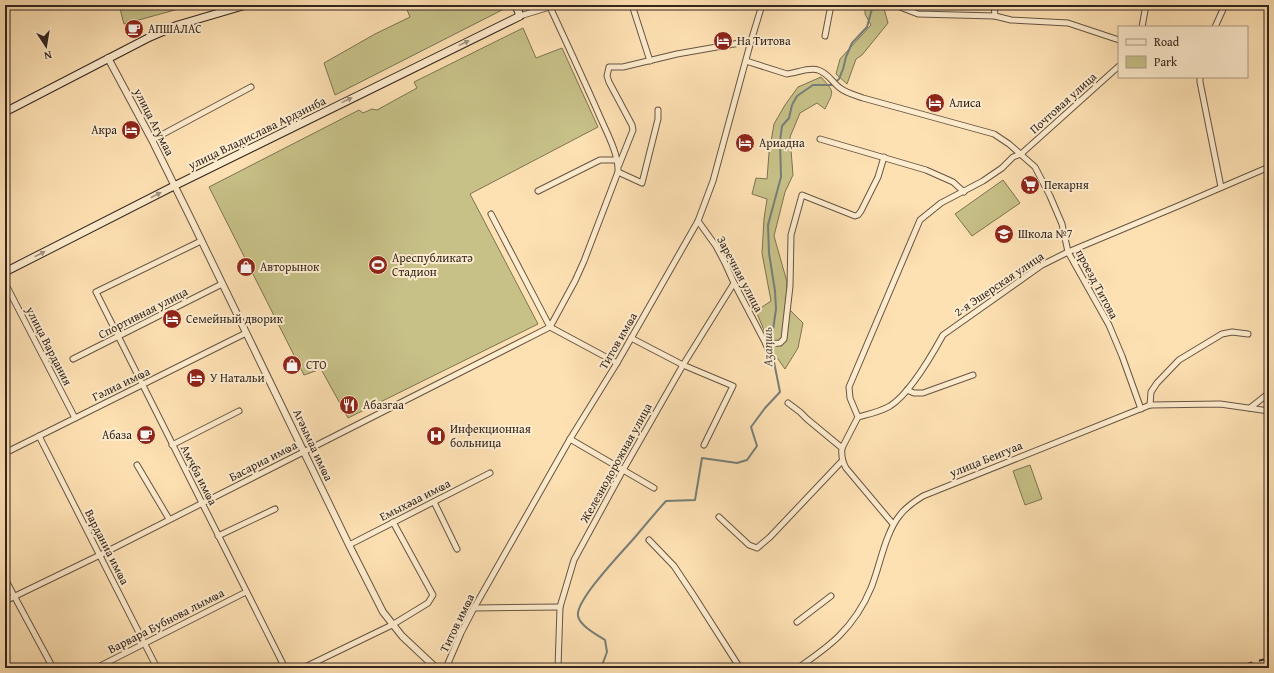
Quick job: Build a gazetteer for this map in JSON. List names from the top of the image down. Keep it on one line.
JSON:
{"streets":{"main road":["улица Владислава Ардзинба"],"street":["Почтовая улица","улица Агумаа","Заречная улица","2-я Эшерская улица","проезд Титова","Спортивная улица","Титов имҩа","улица Вардания","Гәлиа имҩа","Агәымаа имҩа","улица Беигуаа","Басариа имҩа","Железнодорожная улица","Амҷба имҩа","Емыхәаа имҩа","Варданиа имҩа","Варвара Бубнова лымҩа"]},"crossings":[["Почтовая улица","2-я Эшерская улица"],["Почтовая улица","проезд Титова"],["улица Агумаа","улица Владислава Ардзинба"],["улица Агумаа","Агәымаа имҩа"],["Заречная улица","Титов имҩа"],["Заречная улица","Железнодорожная улица"],["2-я Эшерская улица","проезд Титова"],["проезд Титова","Титов имҩа"],["проезд Титова","улица Беигуаа"],["Спортивная улица","Агәымаа имҩа"],["Спортивная улица","Амҷба имҩа"],["улица Вардания","Гәлиа имҩа"],["Гәлиа имҩа","Агәымаа имҩа"],["Гәлиа имҩа","Амҷба имҩа"],["Гәлиа имҩа","Варданиа имҩа"],["Агәымаа имҩа","Басариа имҩа"],["Агәымаа имҩа","Амҷба имҩа"],["Агәымаа имҩа","Емыхәаа имҩа"],["Басариа имҩа","Амҷба имҩа"],["Басариа имҩа","Варданиа имҩа"],["Амҷба имҩа","Варвара Бубнова лымҩа"],["Варданиа имҩа","Варвара Бубнова лымҩа"]],"one_way":["улица Владислава Ардзинба"],"water":["Аӡаԥшь"],"places":{"cafe":["АПШАЛАС","Абаза"],"hotel":["На Титова","Алиса","Акра","Ариадна","Семейный дворик","У Натальи"],"supermarket":["Пекарня"],"school or university":["Школа №7"],"sports":["Ареспубликатә Стадион"],"shop":["Авторынок","СТО"],"restaurant":["Абазгаа"],"hospital":["Инфекционная больница"]},"legend":["Road","Park"],"north":"bottom"}
